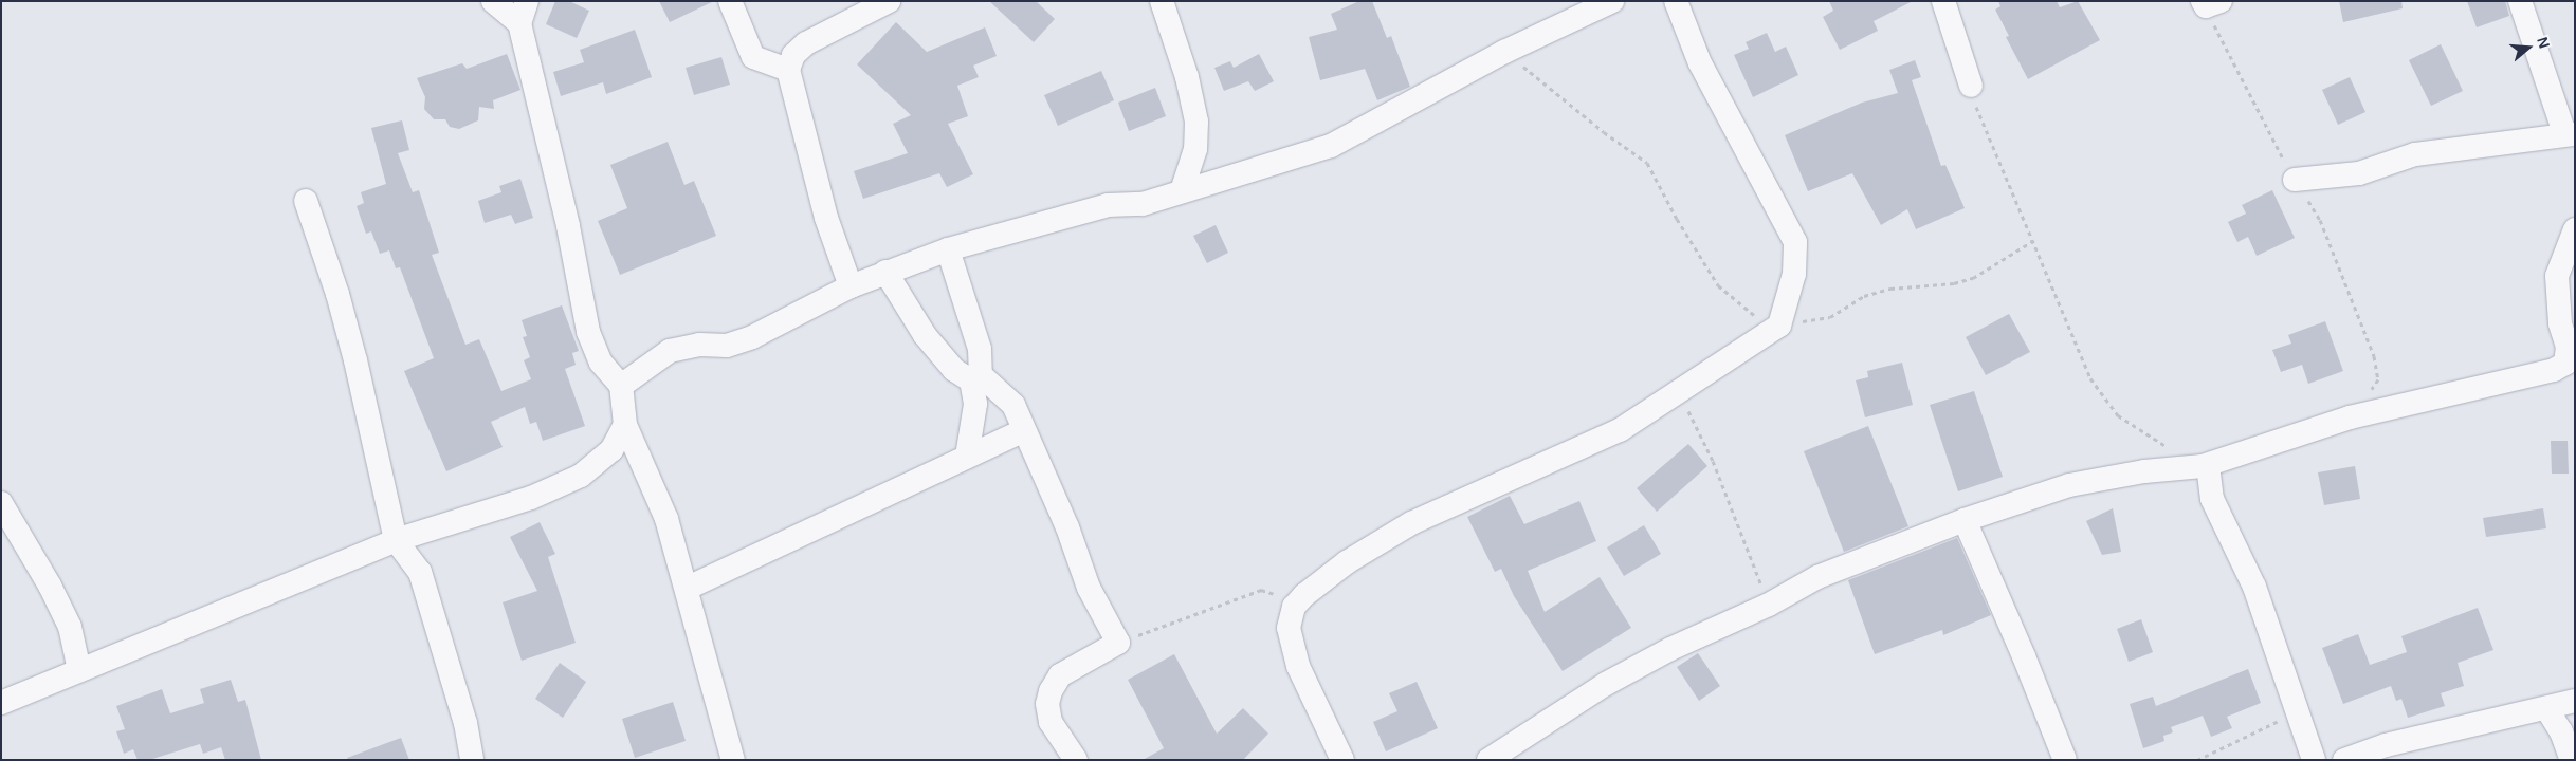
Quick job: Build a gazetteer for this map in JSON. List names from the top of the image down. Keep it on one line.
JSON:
{"north":"right"}
